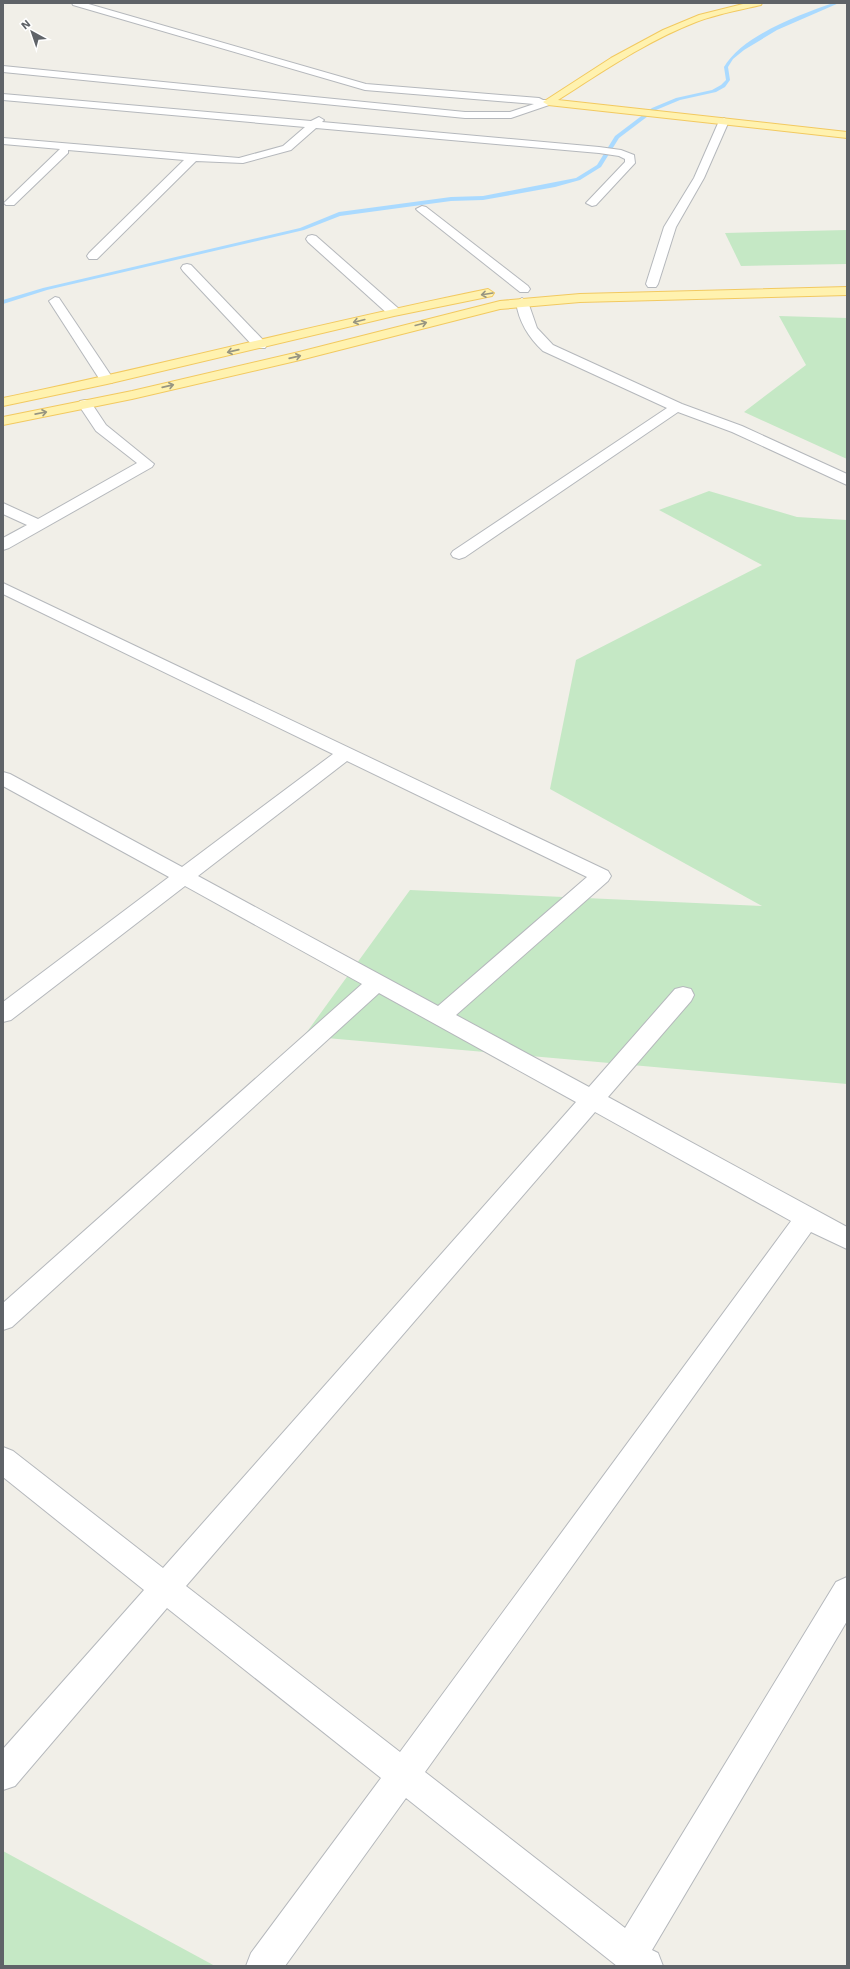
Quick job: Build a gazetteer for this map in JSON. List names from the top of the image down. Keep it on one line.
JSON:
{"north":"top left"}
